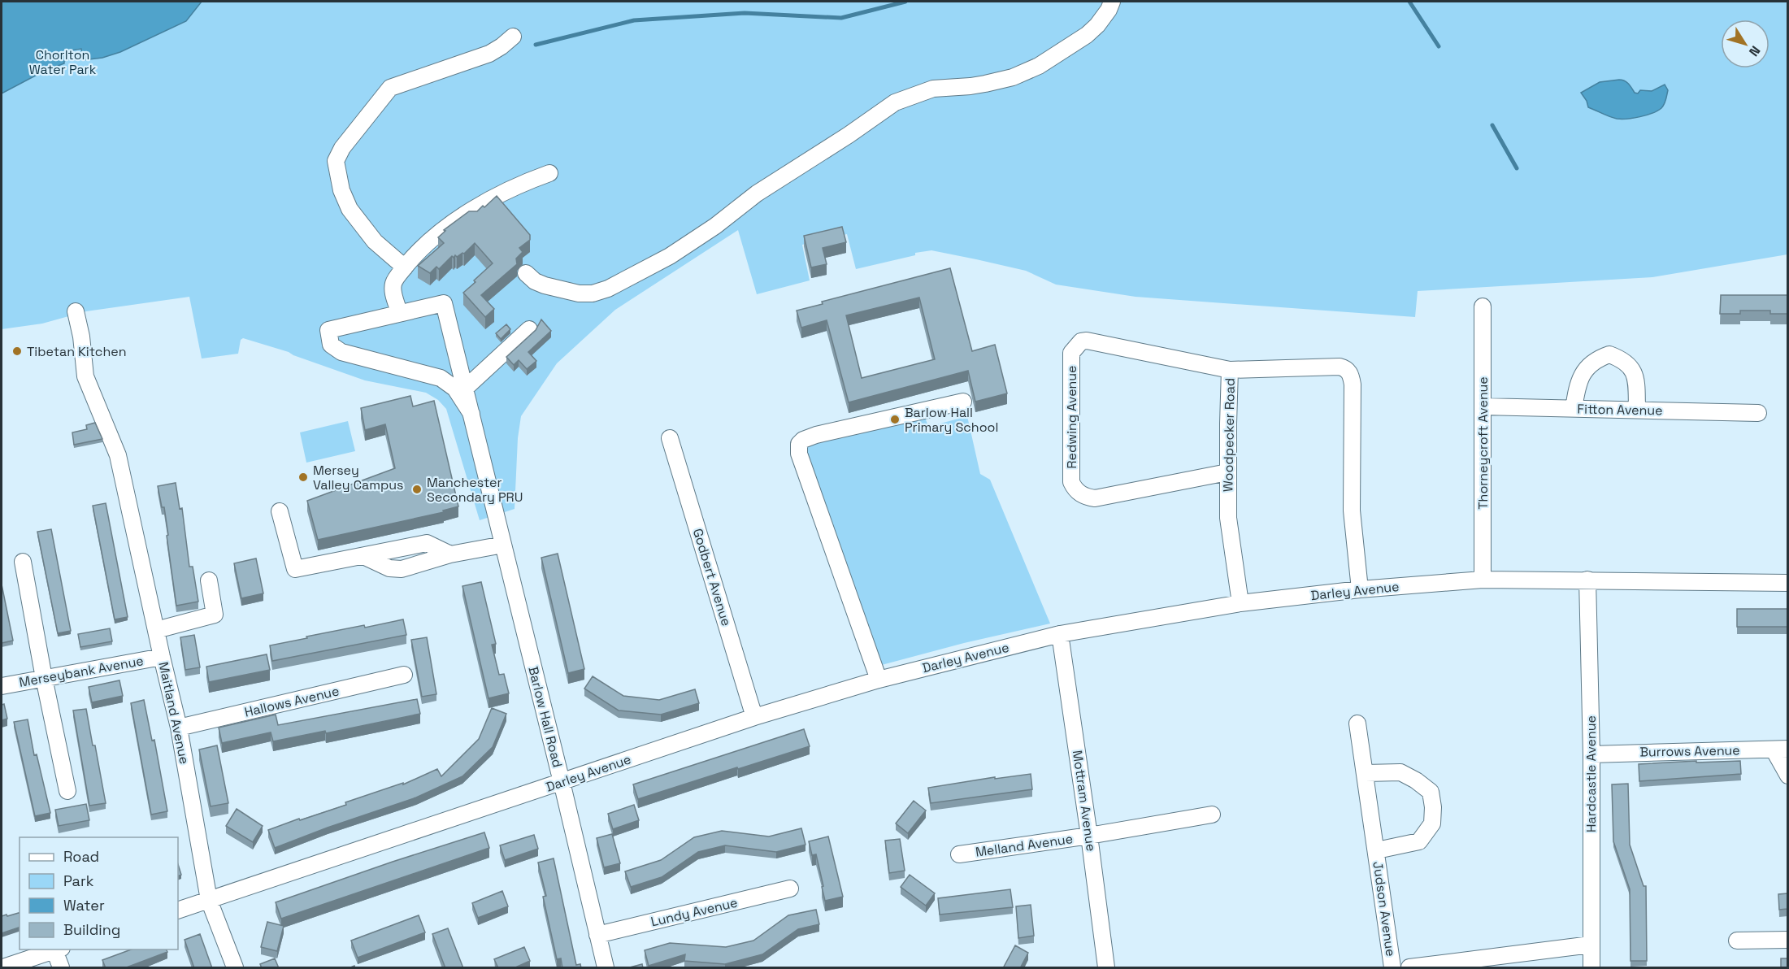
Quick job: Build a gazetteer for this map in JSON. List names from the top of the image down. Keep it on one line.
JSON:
{"streets":{"street":["Fitton Avenue","Redwing Avenue","Woodpecker Road","Thorneycroft Avenue","Godbert Avenue","Darley Avenue","Merseybank Avenue","Hallows Avenue","Maitland Avenue","Barlow Hall Road","Burrows Avenue","Hardcastle Avenue","Mottram Avenue","Melland Avenue","Judson Avenue","Lundy Avenue"]},"crossings":[["Fitton Avenue","Thorneycroft Avenue"],["Redwing Avenue","Woodpecker Road"],["Woodpecker Road","Darley Avenue"],["Thorneycroft Avenue","Darley Avenue"],["Godbert Avenue","Darley Avenue"],["Darley Avenue","Maitland Avenue"],["Darley Avenue","Barlow Hall Road"],["Darley Avenue","Hardcastle Avenue"],["Darley Avenue","Mottram Avenue"],["Merseybank Avenue","Maitland Avenue"],["Hallows Avenue","Maitland Avenue"],["Barlow Hall Road","Lundy Avenue"],["Burrows Avenue","Hardcastle Avenue"],["Mottram Avenue","Melland Avenue"]],"parks":["Chorlton Water Park"],"places":["Tibetan Kitchen","Barlow Hall Primary School","Mersey Valley Campus","Manchester Secondary PRU"],"legend":["Road","Park","Water","Building"],"north":"bottom right"}
